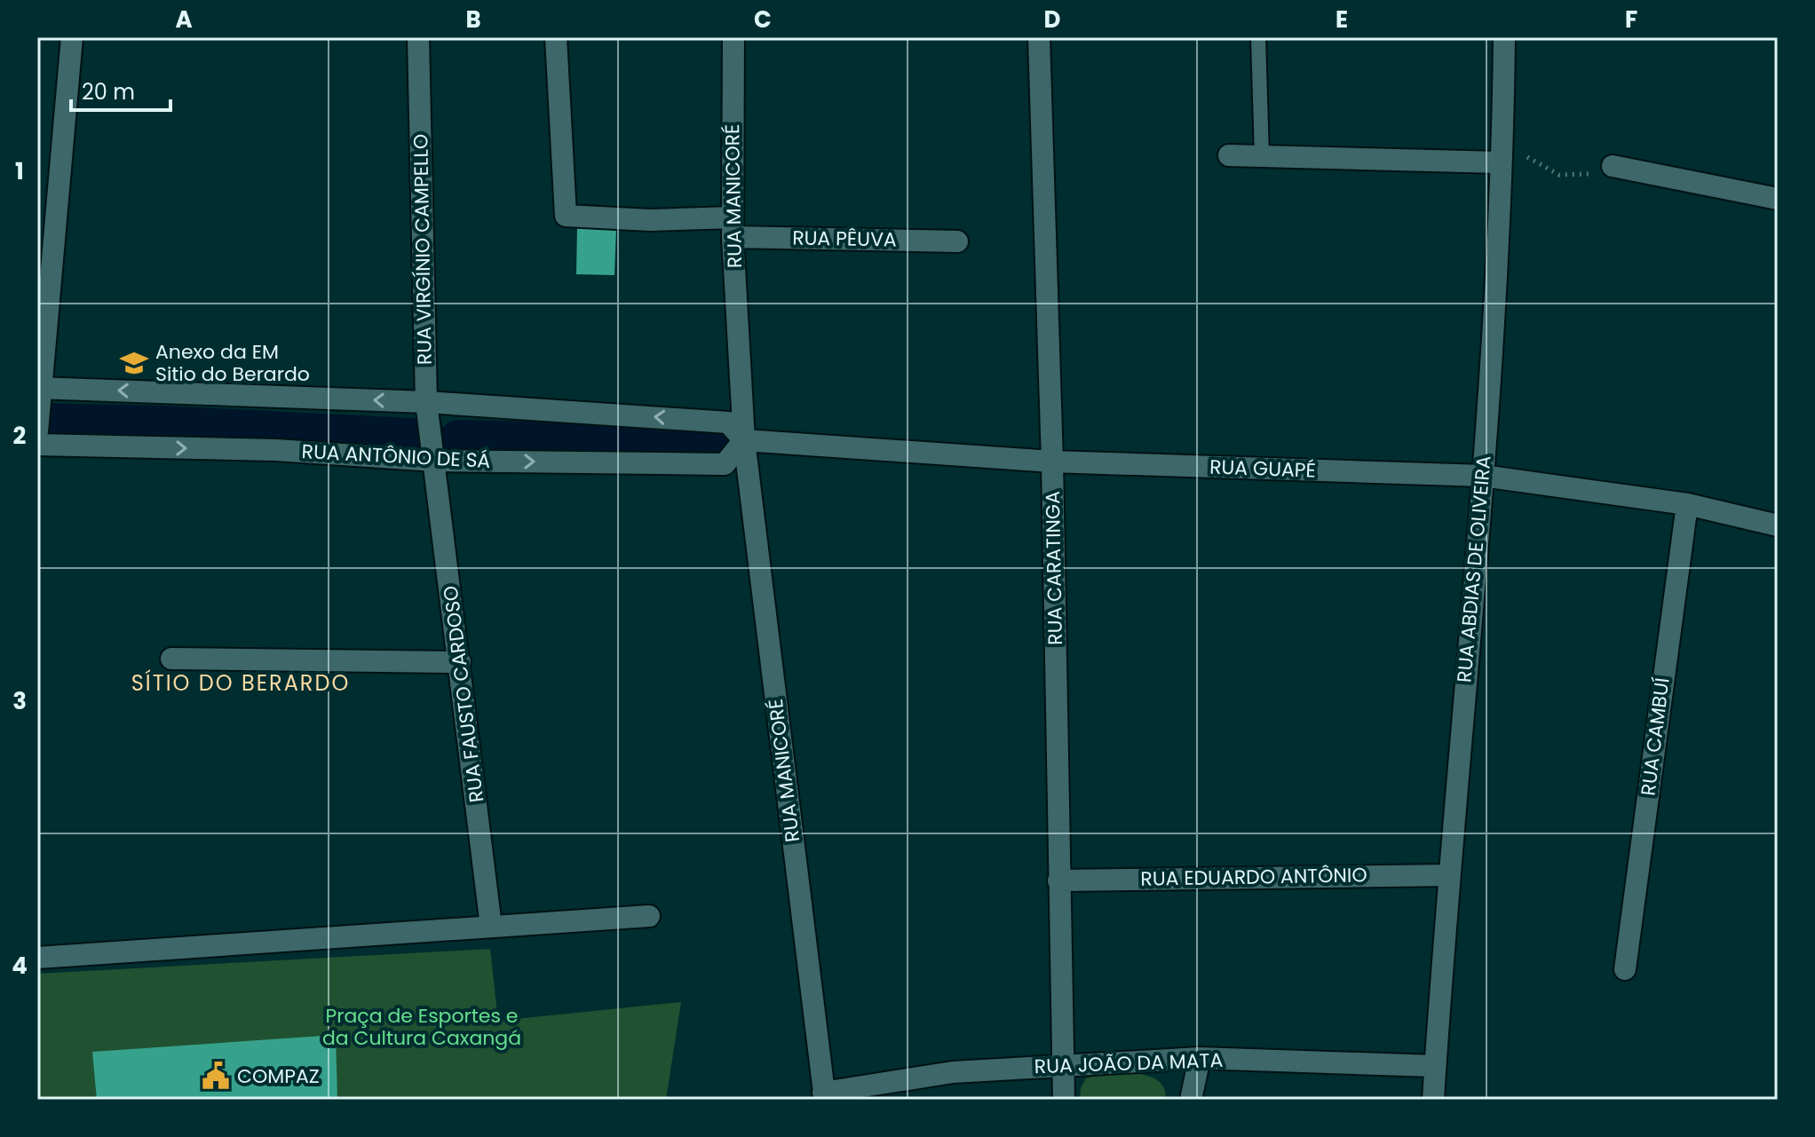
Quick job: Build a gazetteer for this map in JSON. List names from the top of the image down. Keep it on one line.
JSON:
{"streets":{"street":["RUA MANICORÉ","RUA PÊUVA","RUA VIRGÍNIO CAMPELLO","RUA ANTÔNIO DE SÁ","RUA GUAPÉ","RUA CARATINGA","RUA ABDIAS DE OLIVEIRA","RUA FAUSTO CARDOSO","RUA CAMBUÍ","RUA EDUARDO ANTÔNIO","RUA JOÃO DA MATA"]},"crossings":[["RUA MANICORÉ","RUA PÊUVA"],["RUA MANICORÉ","RUA ANTÔNIO DE SÁ"],["RUA MANICORÉ","RUA GUAPÉ"],["RUA MANICORÉ","RUA JOÃO DA MATA"],["RUA VIRGÍNIO CAMPELLO","RUA ANTÔNIO DE SÁ"],["RUA VIRGÍNIO CAMPELLO","RUA FAUSTO CARDOSO"],["RUA ANTÔNIO DE SÁ","RUA GUAPÉ"],["RUA ANTÔNIO DE SÁ","RUA FAUSTO CARDOSO"],["RUA GUAPÉ","RUA CARATINGA"],["RUA GUAPÉ","RUA ABDIAS DE OLIVEIRA"],["RUA GUAPÉ","RUA CAMBUÍ"],["RUA CARATINGA","RUA EDUARDO ANTÔNIO"],["RUA CARATINGA","RUA JOÃO DA MATA"],["RUA ABDIAS DE OLIVEIRA","RUA EDUARDO ANTÔNIO"],["RUA ABDIAS DE OLIVEIRA","RUA JOÃO DA MATA"]],"districts":["SÍTIO DO BERARDO"],"parks":["Praça de Esportes e da Cultura Caxangá"],"places":{"school or university":["Anexo da EM Sitio do Berardo"],"public building":["COMPAZ"]},"scale_bar":"20 m","grid":{"columns":["A","B","C","D","E","F"],"rows":["1","2","3","4"]}}
